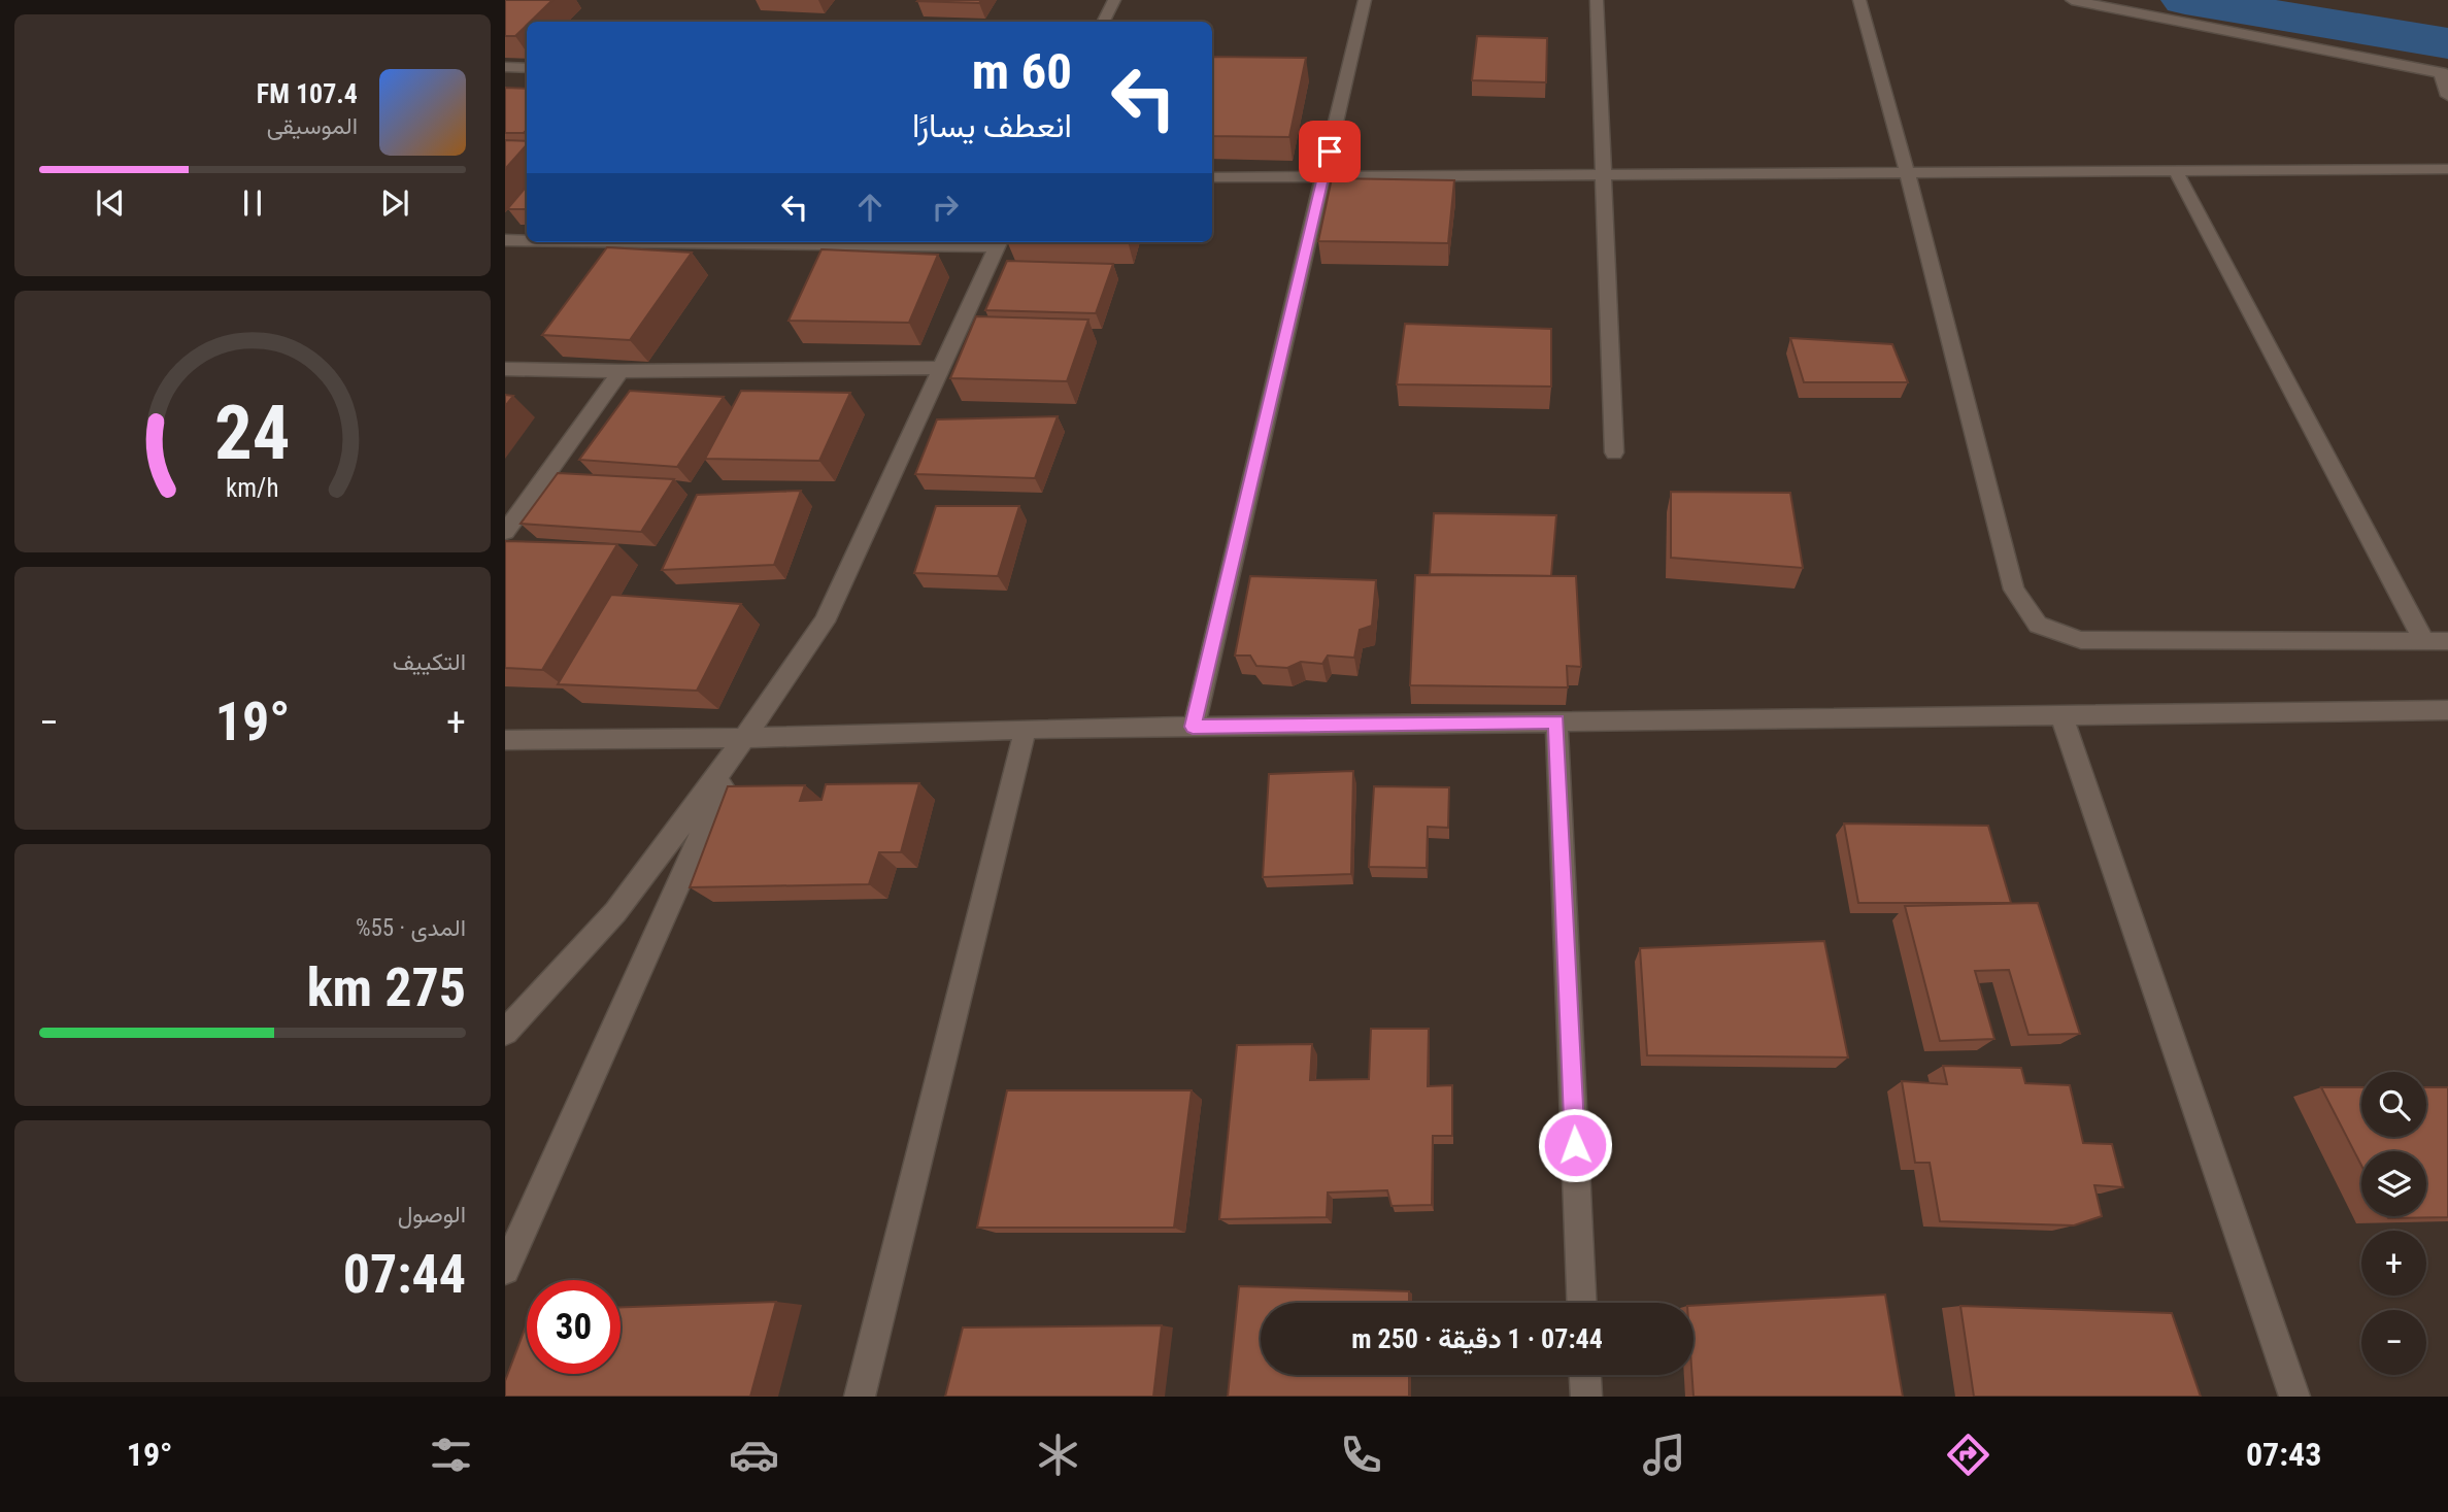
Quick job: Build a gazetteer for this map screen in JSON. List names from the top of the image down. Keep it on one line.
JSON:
{"page":{"turn":["60 m","انعطف يسارًا"],"song":["107.4 FM","الموسيقى"],"tile":["التكييف",["المدى · 55%","275 km"],["الوصول","07:44"]],"heat":["−","19°","+"],"map_buttons":["+","−"],"limit":"30","trip":"07:44 · 1 دقيقة · 250 m","tabs":["07:43","19°"],"gauge":["24","km/h"]}}
